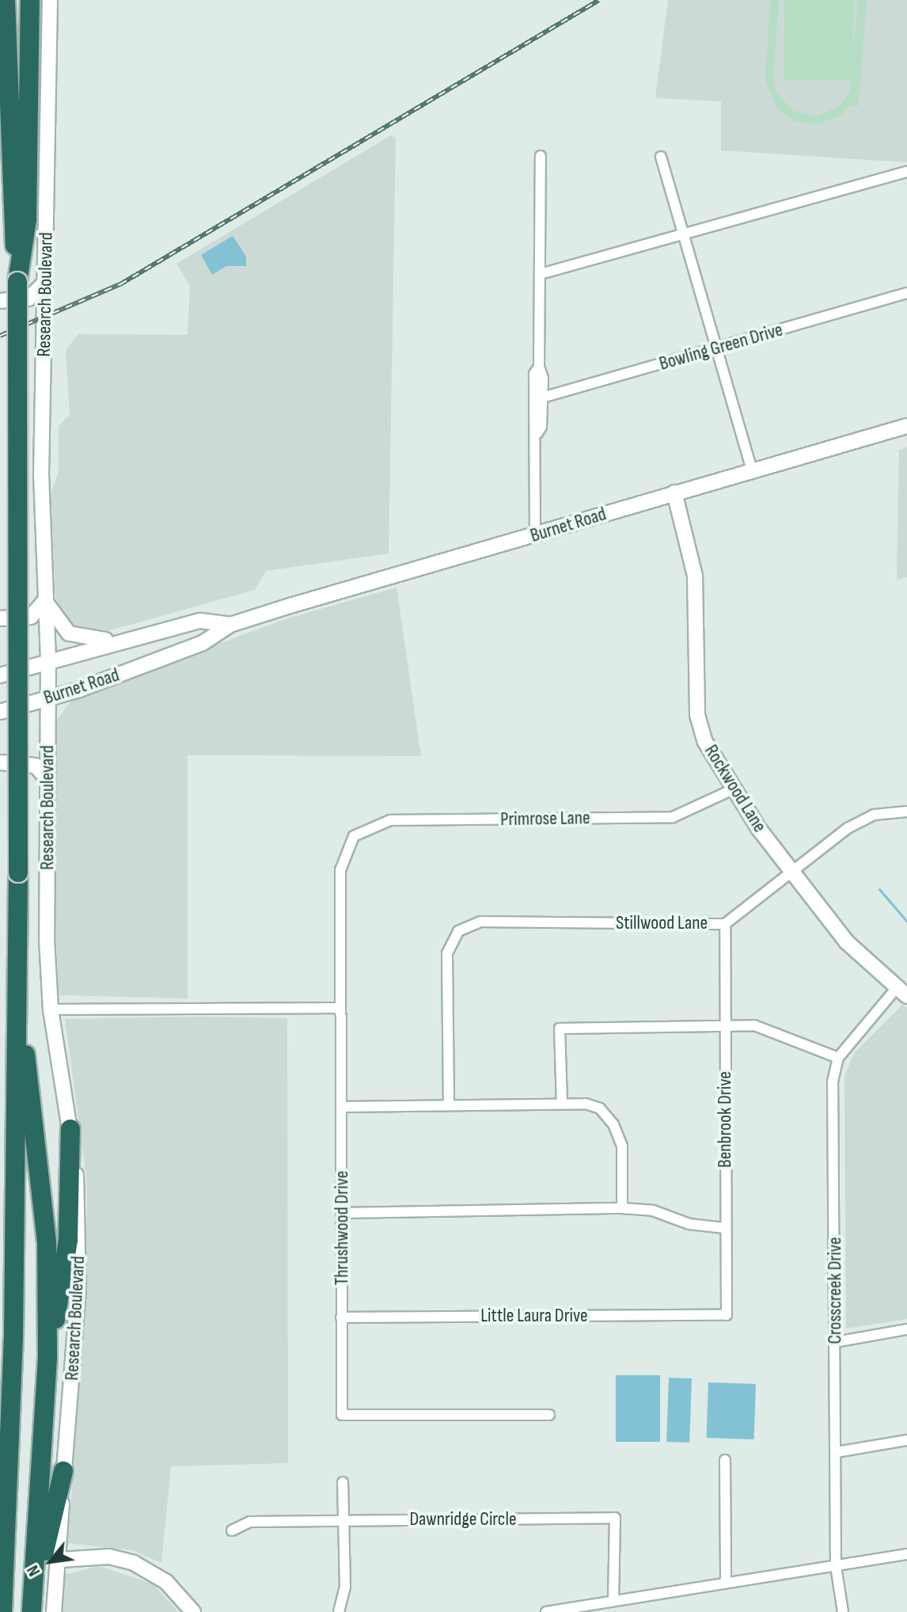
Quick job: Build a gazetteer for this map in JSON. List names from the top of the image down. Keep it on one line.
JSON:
{"streets":{"main road":["Research Boulevard","Burnet Road","Rockwood Lane"],"street":["Bowling Green Drive","Primrose Lane","Stillwood Lane","Benbrook Drive","Thrushwood Drive","Crosscreek Drive","Little Laura Drive","Dawnridge Circle"]},"crossings":[["Research Boulevard","Burnet Road"],["Burnet Road","Rockwood Lane"],["Rockwood Lane","Primrose Lane"],["Rockwood Lane","Stillwood Lane"],["Rockwood Lane","Crosscreek Drive"],["Primrose Lane","Thrushwood Drive"],["Stillwood Lane","Benbrook Drive"],["Benbrook Drive","Little Laura Drive"],["Thrushwood Drive","Little Laura Drive"]],"north":"bottom left"}
